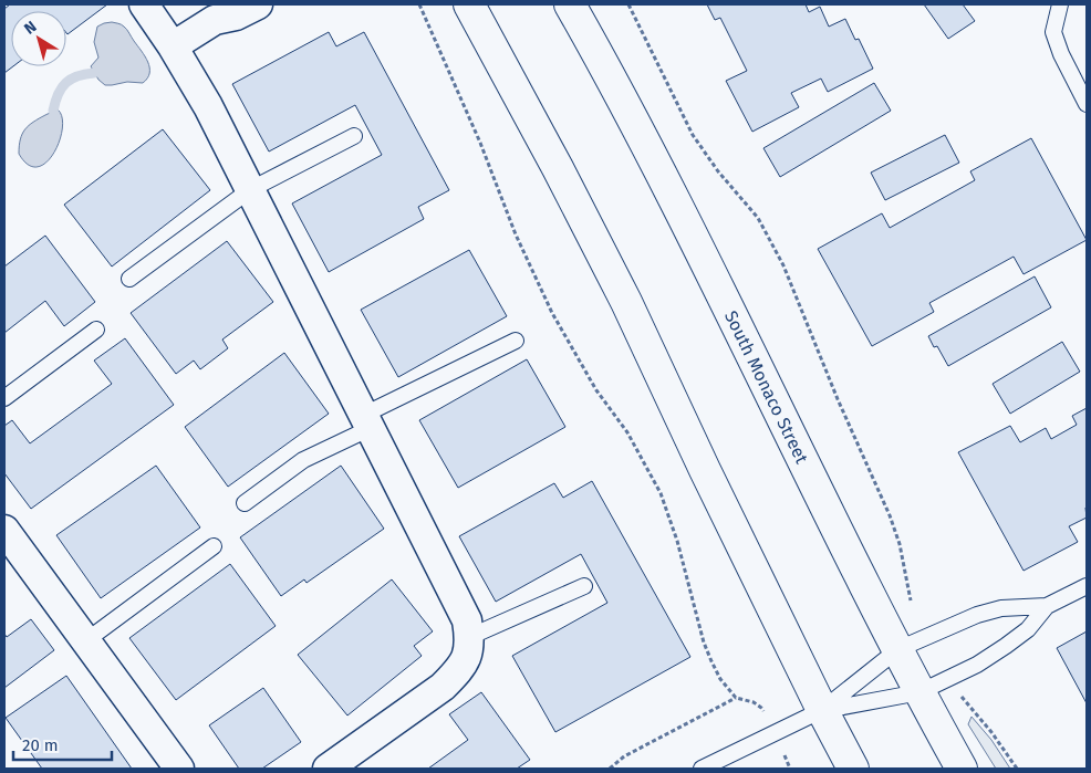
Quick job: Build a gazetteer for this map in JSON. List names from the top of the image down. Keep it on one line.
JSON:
{"streets":{"main road":["South Monaco Street"]},"scale_bar":"20 m","north":"top left"}
